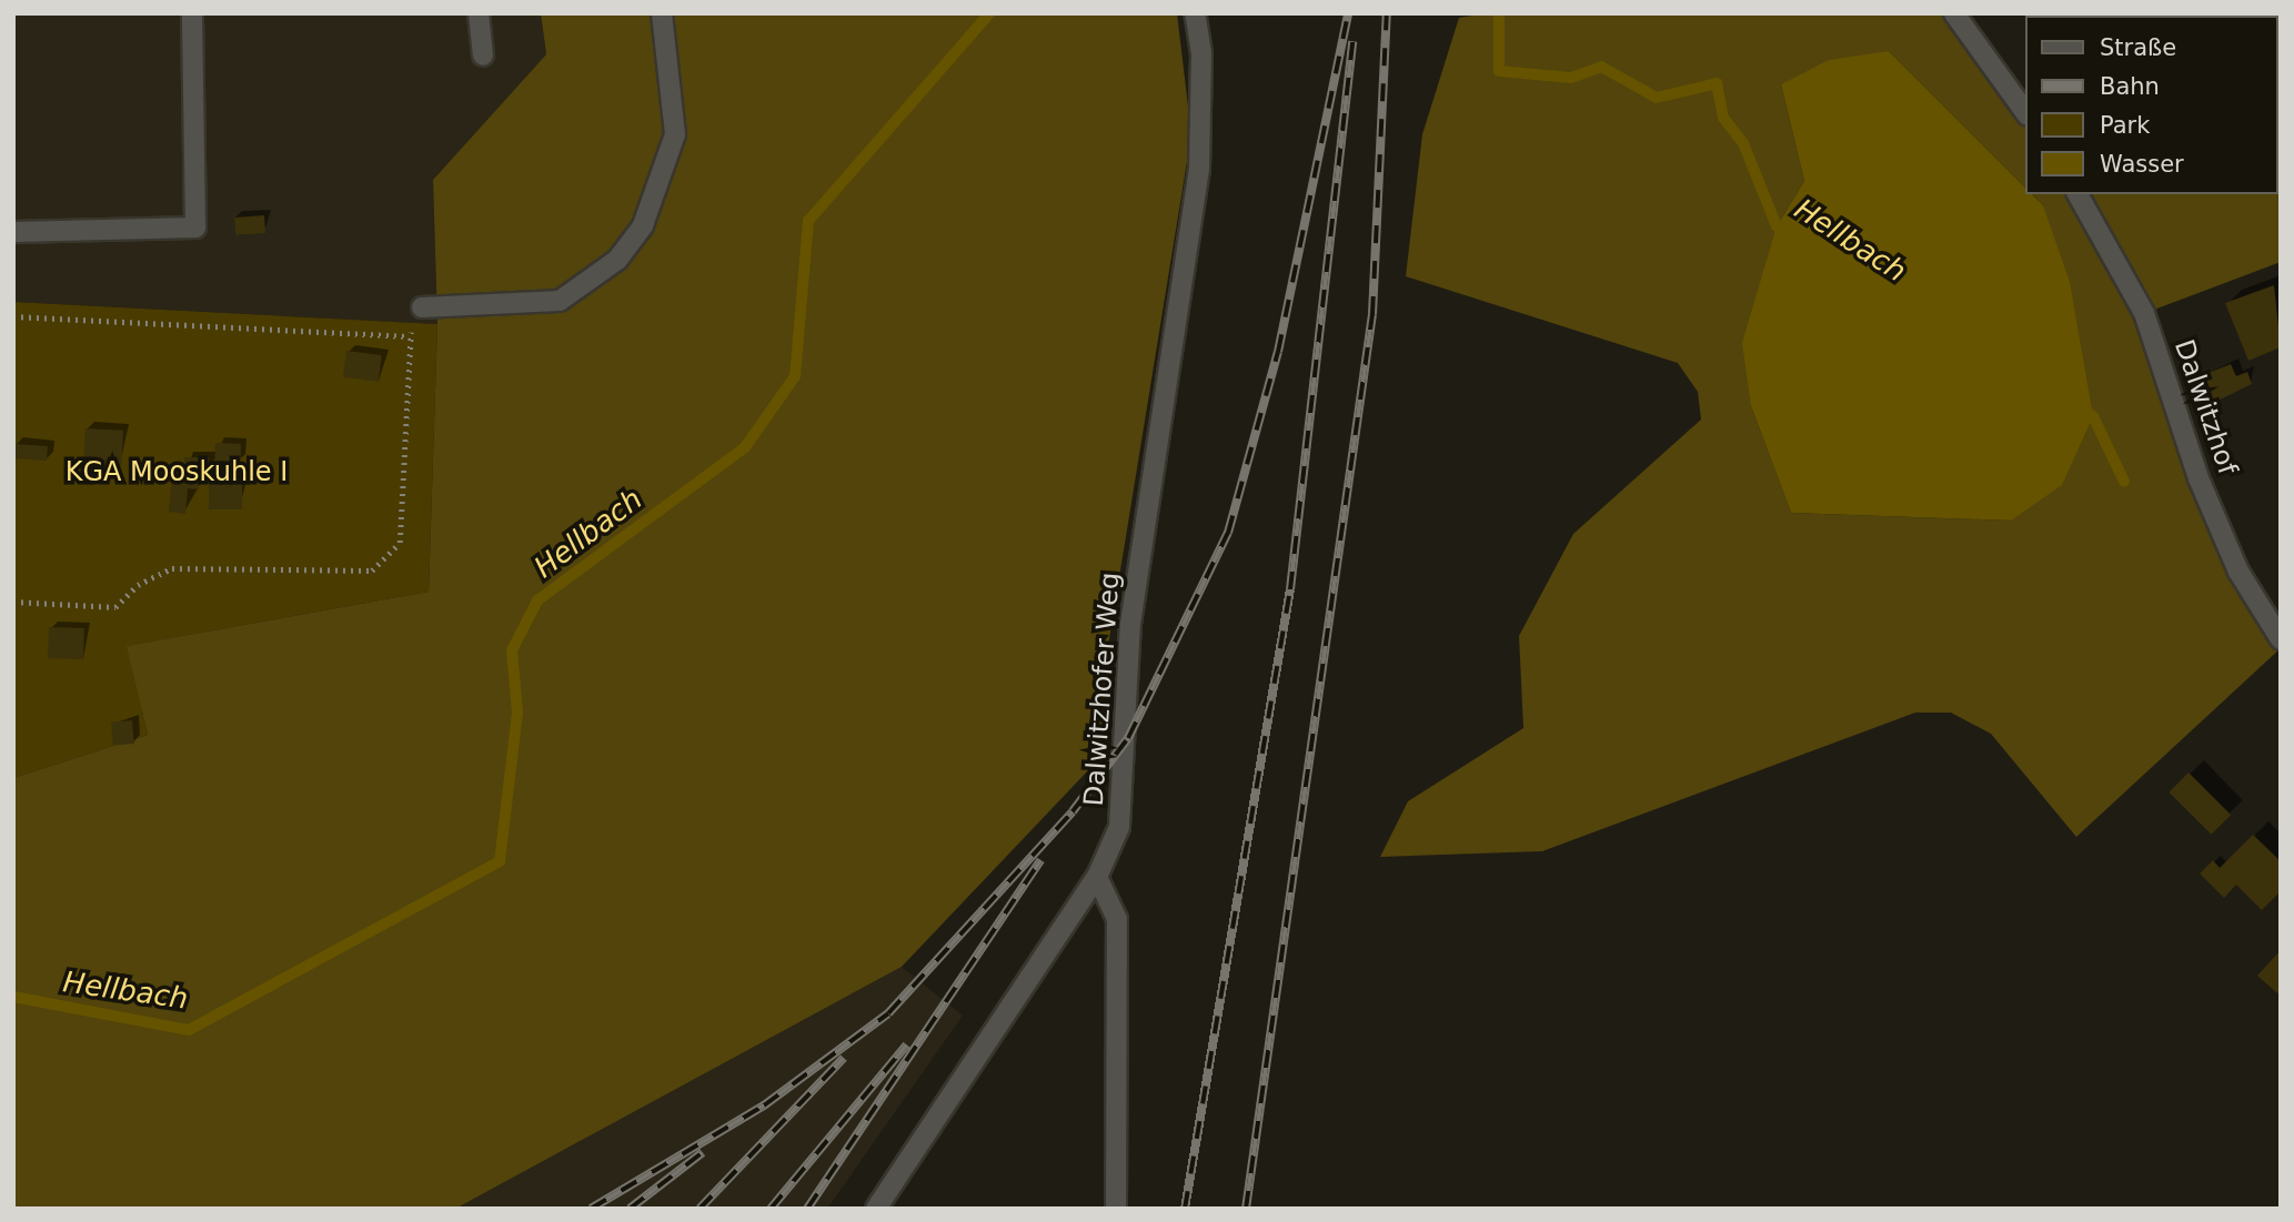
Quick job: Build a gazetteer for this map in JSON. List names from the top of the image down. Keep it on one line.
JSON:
{"streets":{"street":["Dalwitzhof","Dalwitzhofer Weg"]},"water":["Hellbach"],"parks":["KGA Mooskuhle I"],"legend":["Straße","Bahn","Park","Wasser"]}
